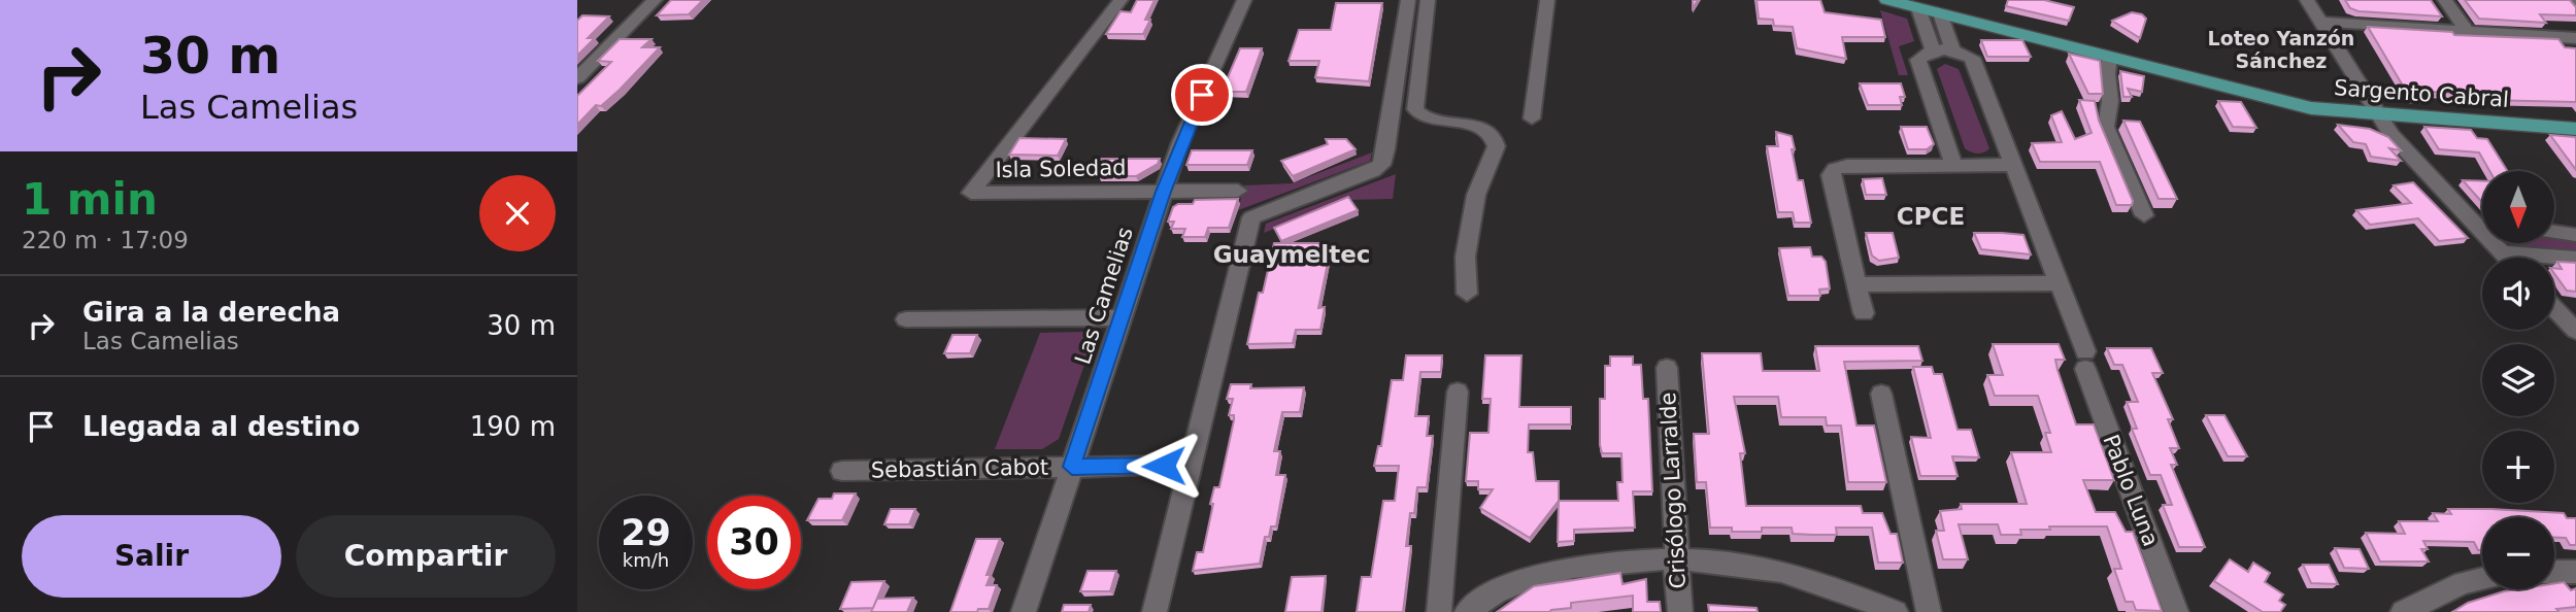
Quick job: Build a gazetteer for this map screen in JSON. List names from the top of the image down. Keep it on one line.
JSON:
{"streets":{"main road":["Sargento Cabral"],"street":["Isla Soledad","Las Camelias","Sebastián Cabot","Crisólogo Larralde","Pablo Luna"]},"crossings":[["Isla Soledad","Las Camelias"],["Las Camelias","Sebastián Cabot"]],"districts":["Loteo Yanzón Sánchez","CPCE","Guaymeltec"],"north":"bottom","page":{"turn":["30 m","Las Camelias"],"heading":["1 min","220 m · 17:09"],"map_buttons":["+","−"],"list":[{"name":"Gira a la derecha","note":"Las Camelias","value":"30 m"},{"name":"Llegada al destino","value":"190 m"}],"speed":"29 km/h","limit":"30","buttons":["Salir","Compartir"]}}
